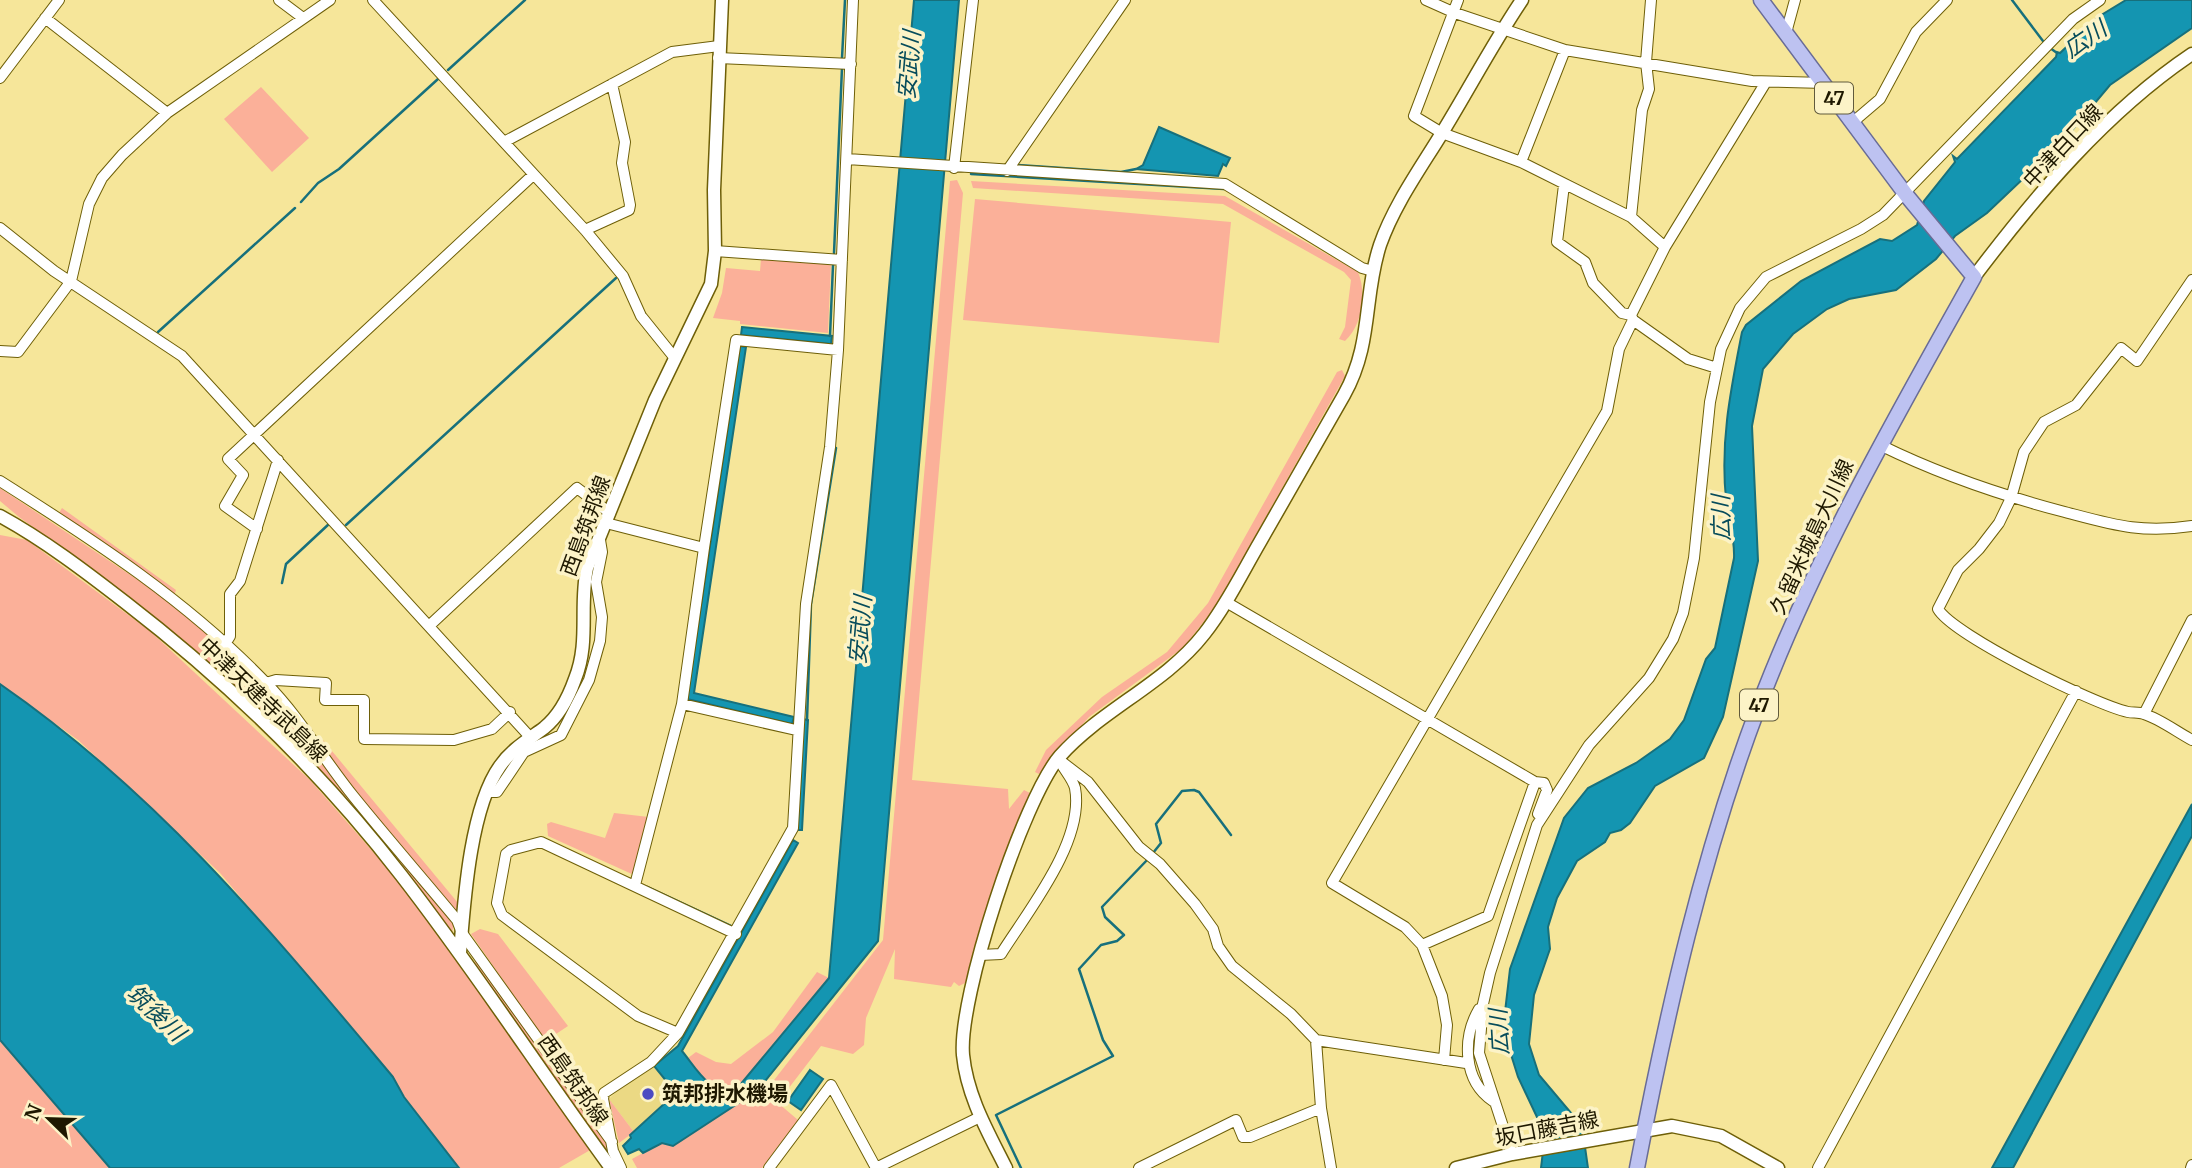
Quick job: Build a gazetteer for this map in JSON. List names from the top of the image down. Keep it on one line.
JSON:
{"streets":{"main road":["47","中津白口線","西島筑邦線","久留米城島大川線","中津天建寺武島線","坂口藤吉線"]},"crossings":[["47","中津白口線"],["47","久留米城島大川線"],["中津白口線","久留米城島大川線"],["西島筑邦線","中津天建寺武島線"],["久留米城島大川線","坂口藤吉線"]],"water":["広川","安武川","筑後川"],"places":["筑邦排水機場"],"north":"top left"}
